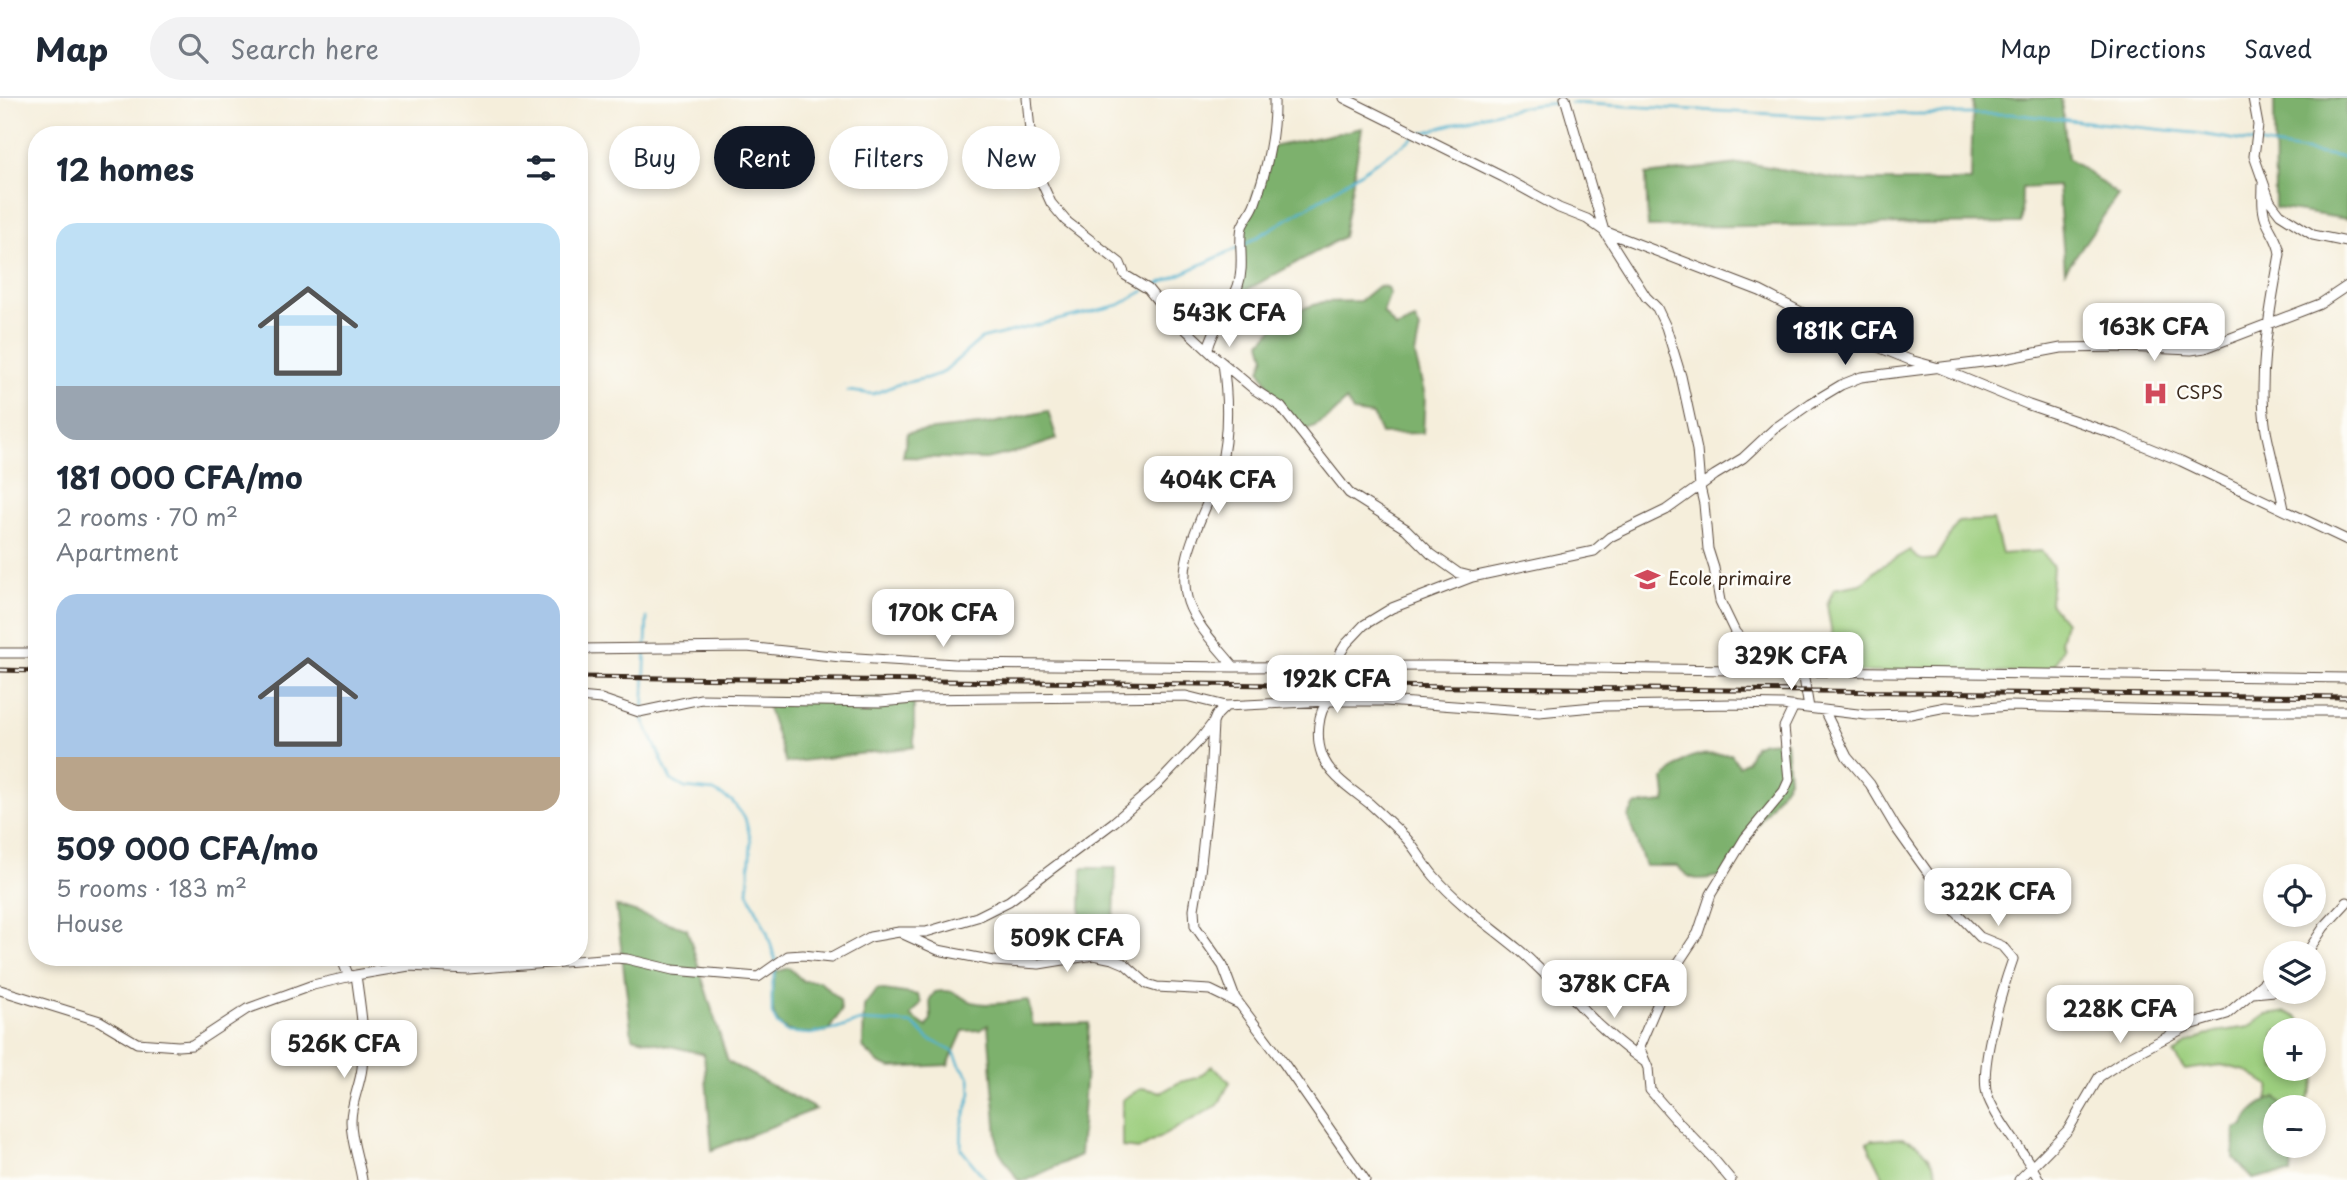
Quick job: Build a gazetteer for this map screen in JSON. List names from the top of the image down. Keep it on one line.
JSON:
{"places":{"hospital":["CSPS"],"school or university":["Ecole primaire"]},"page":{"header":"Map","search":"Search here","nav":["Map","Directions","Saved"],"chip":["Buy","Rent","Filters","New"],"heading":"12 homes","list":[{"name":"181 000 CFA/mo","note":"2 rooms · 70 m² · Apartment"},{"name":"509 000 CFA/mo","note":"5 rooms · 183 m² · House"}],"price":["543K CFA","163K CFA","181K CFA","404K CFA","170K CFA","329K CFA","192K CFA","322K CFA","509K CFA","378K CFA","228K CFA","526K CFA"],"map_buttons":["+","−"]}}
